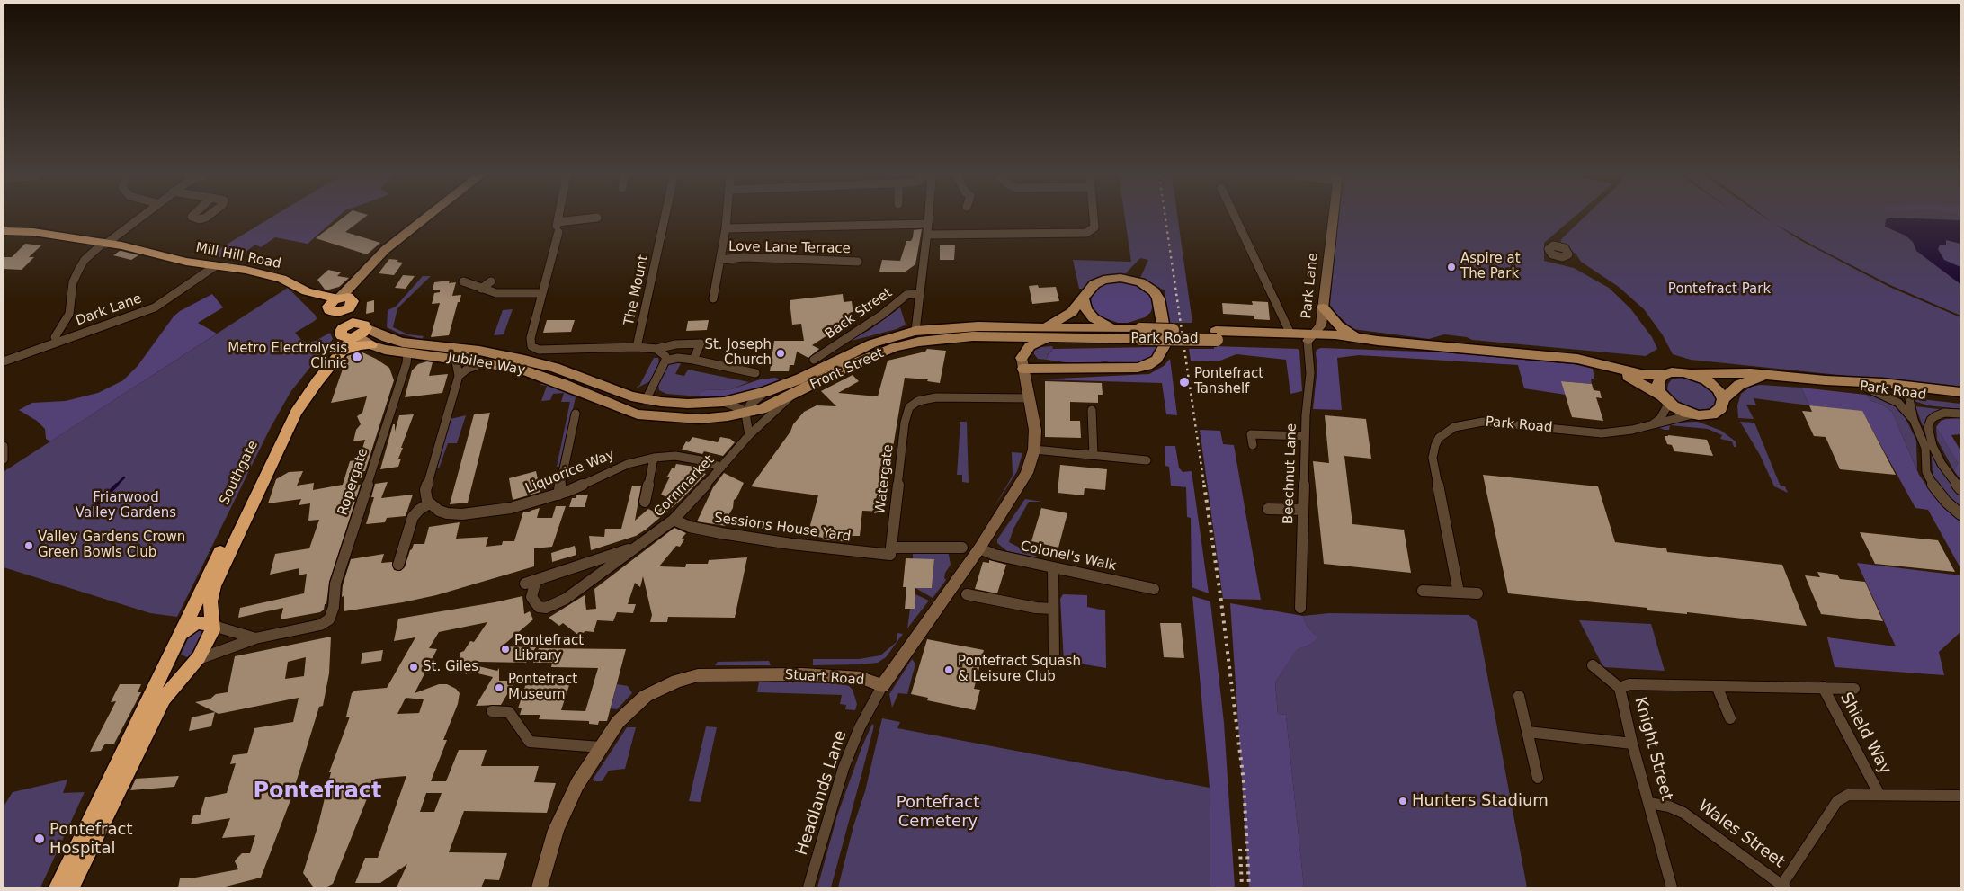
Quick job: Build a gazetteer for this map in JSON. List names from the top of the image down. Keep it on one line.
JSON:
{"streets":{"highway":["Mill Hill Road","Southgate"],"main road":["Park Road","Jubilee Way","Front Street"],"street":["Love Lane Terrace","Park Lane","The Mount","Dark Lane","Back Street","Liquorice Way","Beechnut Lane","Watergate","Ropergate","Cornmarket","Sessions House Yard","Colonel's Walk","Stuart Road","Shield Way","Knight Street","Headlands Lane","Wales Street"]},"crossings":[["Mill Hill Road","Dark Lane"],["Park Lane","Park Road"],["Park Lane","Beechnut Lane"],["Park Road","Front Street"],["Park Road","Beechnut Lane"],["Jubilee Way","Front Street"],["Jubilee Way","Southgate"],["Jubilee Way","Ropergate"],["Front Street","Cornmarket"],["Liquorice Way","Cornmarket"],["Watergate","Sessions House Yard"],["Watergate","Stuart Road"],["Cornmarket","Sessions House Yard"],["Colonel's Walk","Stuart Road"],["Stuart Road","Headlands Lane"],["Shield Way","Knight Street"],["Knight Street","Wales Street"]],"districts":["Pontefract"],"parks":["Pontefract Park","Friarwood Valley Gardens","Pontefract Cemetery"],"places":["Aspire at The Park","St. Joseph Church","Metro Electrolysis Clinic","Pontefract Tanshelf","Valley Gardens Crown Green Bowls Club","Pontefract Library","St. Giles","Pontefract Squash & Leisure Club","Pontefract Museum","Hunters Stadium","Pontefract Hospital"]}
